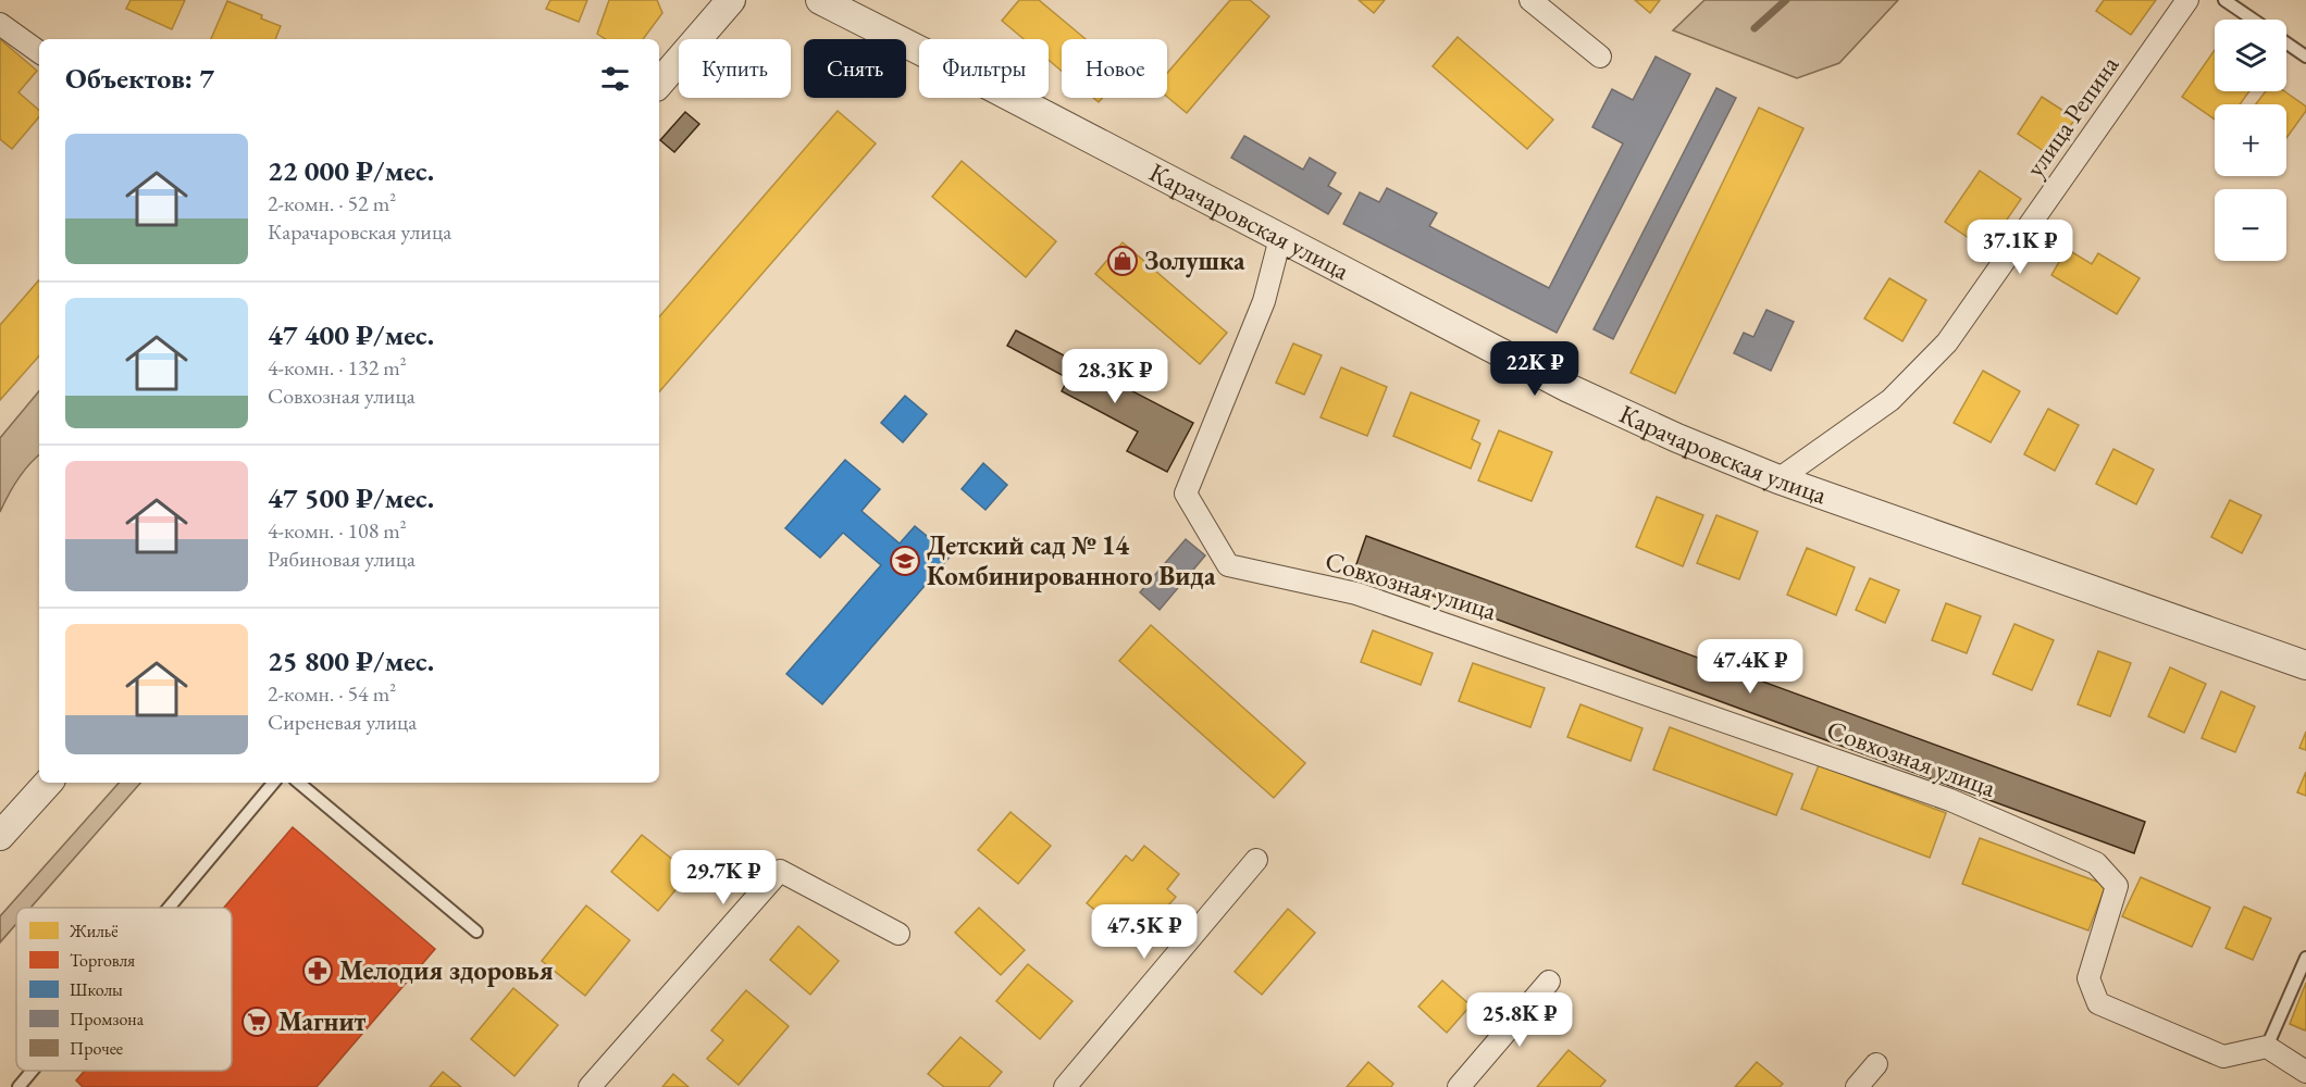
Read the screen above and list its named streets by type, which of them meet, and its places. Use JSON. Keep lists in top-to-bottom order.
{
  "streets": {
    "street": ["улица Репина", "Карачаровская улица", "Совхозная улица"]
  },
  "crossings": [
    ["улица Репина", "Карачаровская улица"],
    ["Карачаровская улица", "Совхозная улица"]
  ],
  "places": {
    "shop": ["Золушка"],
    "school or university": ["Детский сад № 14 Комбинированного Вида"],
    "pharmacy": ["Мелодия здоровья"],
    "supermarket": ["Магнит"]
  },
  "legend": [
    "Жильё",
    "Торговля",
    "Школы",
    "Промзона",
    "Прочее"
  ],
  "page": {
    "map_buttons": ["+", "−"],
    "chip": [
      "Купить",
      "Снять",
      "Фильтры",
      "Новое"
    ],
    "heading": "Объектов: 7",
    "list": [
      {
        "name": "22 000 ₽/мес.",
        "note": "2-комн. · 52 m² · Карачаровская улица"
      },
      {
        "name": "47 400 ₽/мес.",
        "note": "4-комн. · 132 m² · Совхозная улица"
      },
      {
        "name": "47 500 ₽/мес.",
        "note": "4-комн. · 108 m² · Рябиновая улица"
      },
      {
        "name": "25 800 ₽/мес.",
        "note": "2-комн. · 54 m² · Сиреневая улица"
      }
    ],
    "price": [
      "37.1K ₽",
      "22K ₽",
      "28.3K ₽",
      "47.4K ₽",
      "29.7K ₽",
      "47.5K ₽",
      "25.8K ₽"
    ]
  }
}
